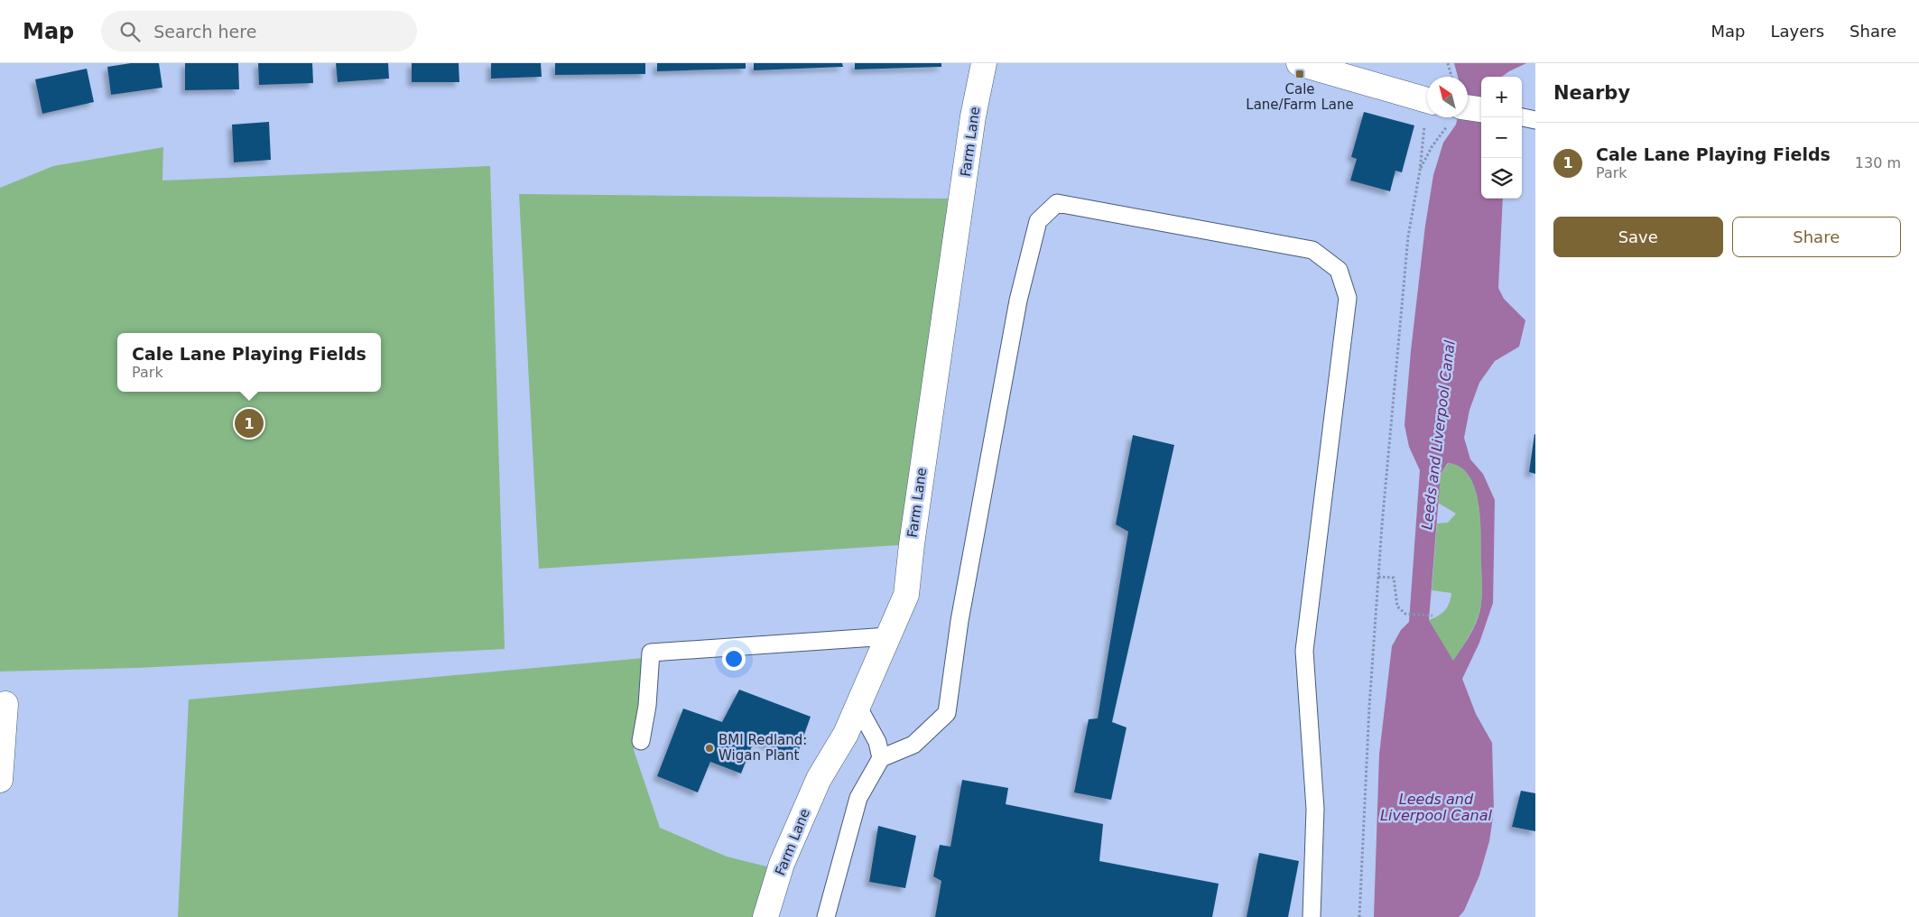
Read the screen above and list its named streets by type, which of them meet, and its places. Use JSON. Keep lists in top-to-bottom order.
{
  "streets": {
    "street": ["Farm Lane"]
  },
  "water": ["Leeds and Liverpool Canal"],
  "places": {
    "transit": ["Cale Lane/Farm Lane"],
    "other": ["BMI Redland: Wigan Plant"]
  },
  "north": "top left",
  "page": {
    "header": "Map",
    "search": "Search here",
    "nav": ["Map", "Layers", "Share"],
    "heading": "Nearby",
    "map_buttons": ["+", "−"],
    "list": [
      {
        "mark": "1",
        "name": "Cale Lane Playing Fields",
        "note": "Park",
        "value": "130 m"
      }
    ],
    "buttons": ["Save", "Share"],
    "popup": ["Cale Lane Playing Fields", "Park"],
    "pins": "1"
  }
}
